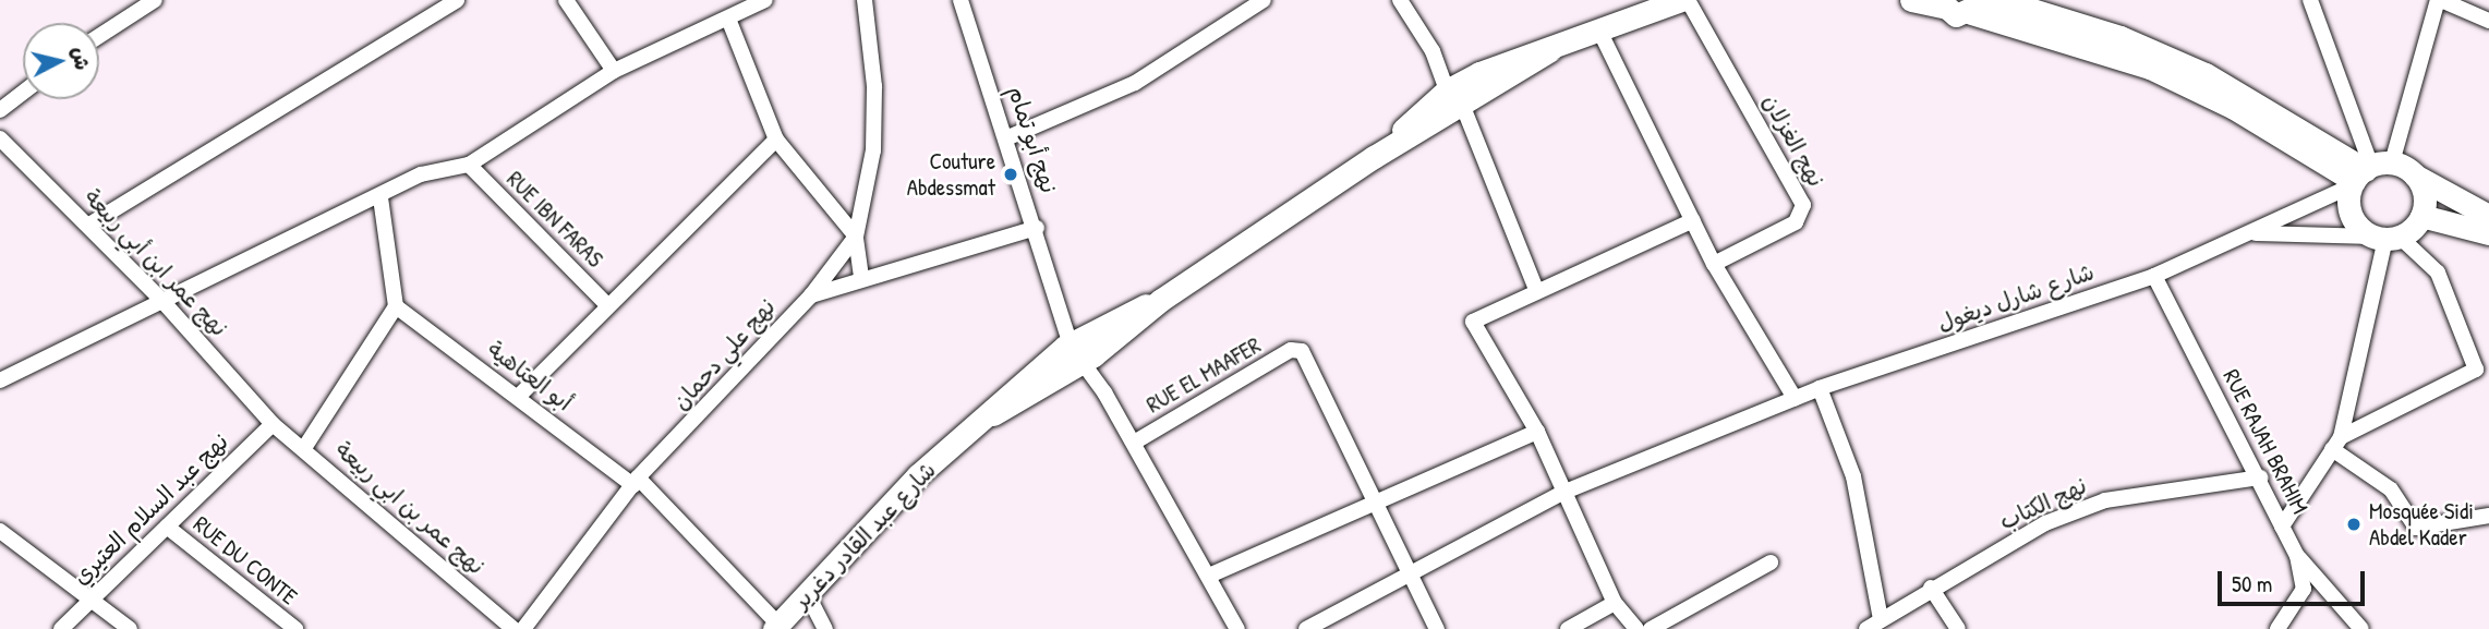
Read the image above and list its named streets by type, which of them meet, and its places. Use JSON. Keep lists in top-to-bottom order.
{
  "streets": {
    "main road": ["شارع عبد القادر دغرير"],
    "street": [
      "نهج أبو تمام",
      "نهج الغزلان",
      "RUE IBN FARAS",
      "نهج عمر ابن أبي ربيعة",
      "شارع شارل ديغول",
      "نهج علي دحمان",
      "RUE EL MAAFER",
      "أبو العتاهية",
      "RUE RAJAH BRAHIM",
      "نهج الكتاب",
      "نهج عمر بن ابي ربيعة",
      "نهج عبد السلام العتيري",
      "RUE DU CONTE"
    ]
  },
  "crossings": [
    ["نهج أبو تمام", "نهج علي دحمان"],
    ["نهج أبو تمام", "RUE EL MAAFER"],
    ["نهج أبو تمام", "شارع عبد القادر دغرير"],
    ["نهج عمر ابن أبي ربيعة", "نهج عمر بن ابي ربيعة"],
    ["نهج عمر ابن أبي ربيعة", "نهج عبد السلام العتيري"],
    ["شارع شارل ديغول", "RUE RAJAH BRAHIM"],
    ["نهج علي دحمان", "أبو العتاهية"],
    ["نهج علي دحمان", "نهج عمر بن ابي ربيعة"],
    ["أبو العتاهية", "شارع عبد القادر دغرير"],
    ["RUE RAJAH BRAHIM", "نهج الكتاب"],
    ["نهج عمر بن ابي ربيعة", "نهج عبد السلام العتيري"],
    ["نهج عبد السلام العتيري", "RUE DU CONTE"]
  ],
  "places": ["Couture Abdessmat", "Mosquée Sidi Abdel Kader"],
  "scale_bar": "50 m",
  "north": "right"
}
